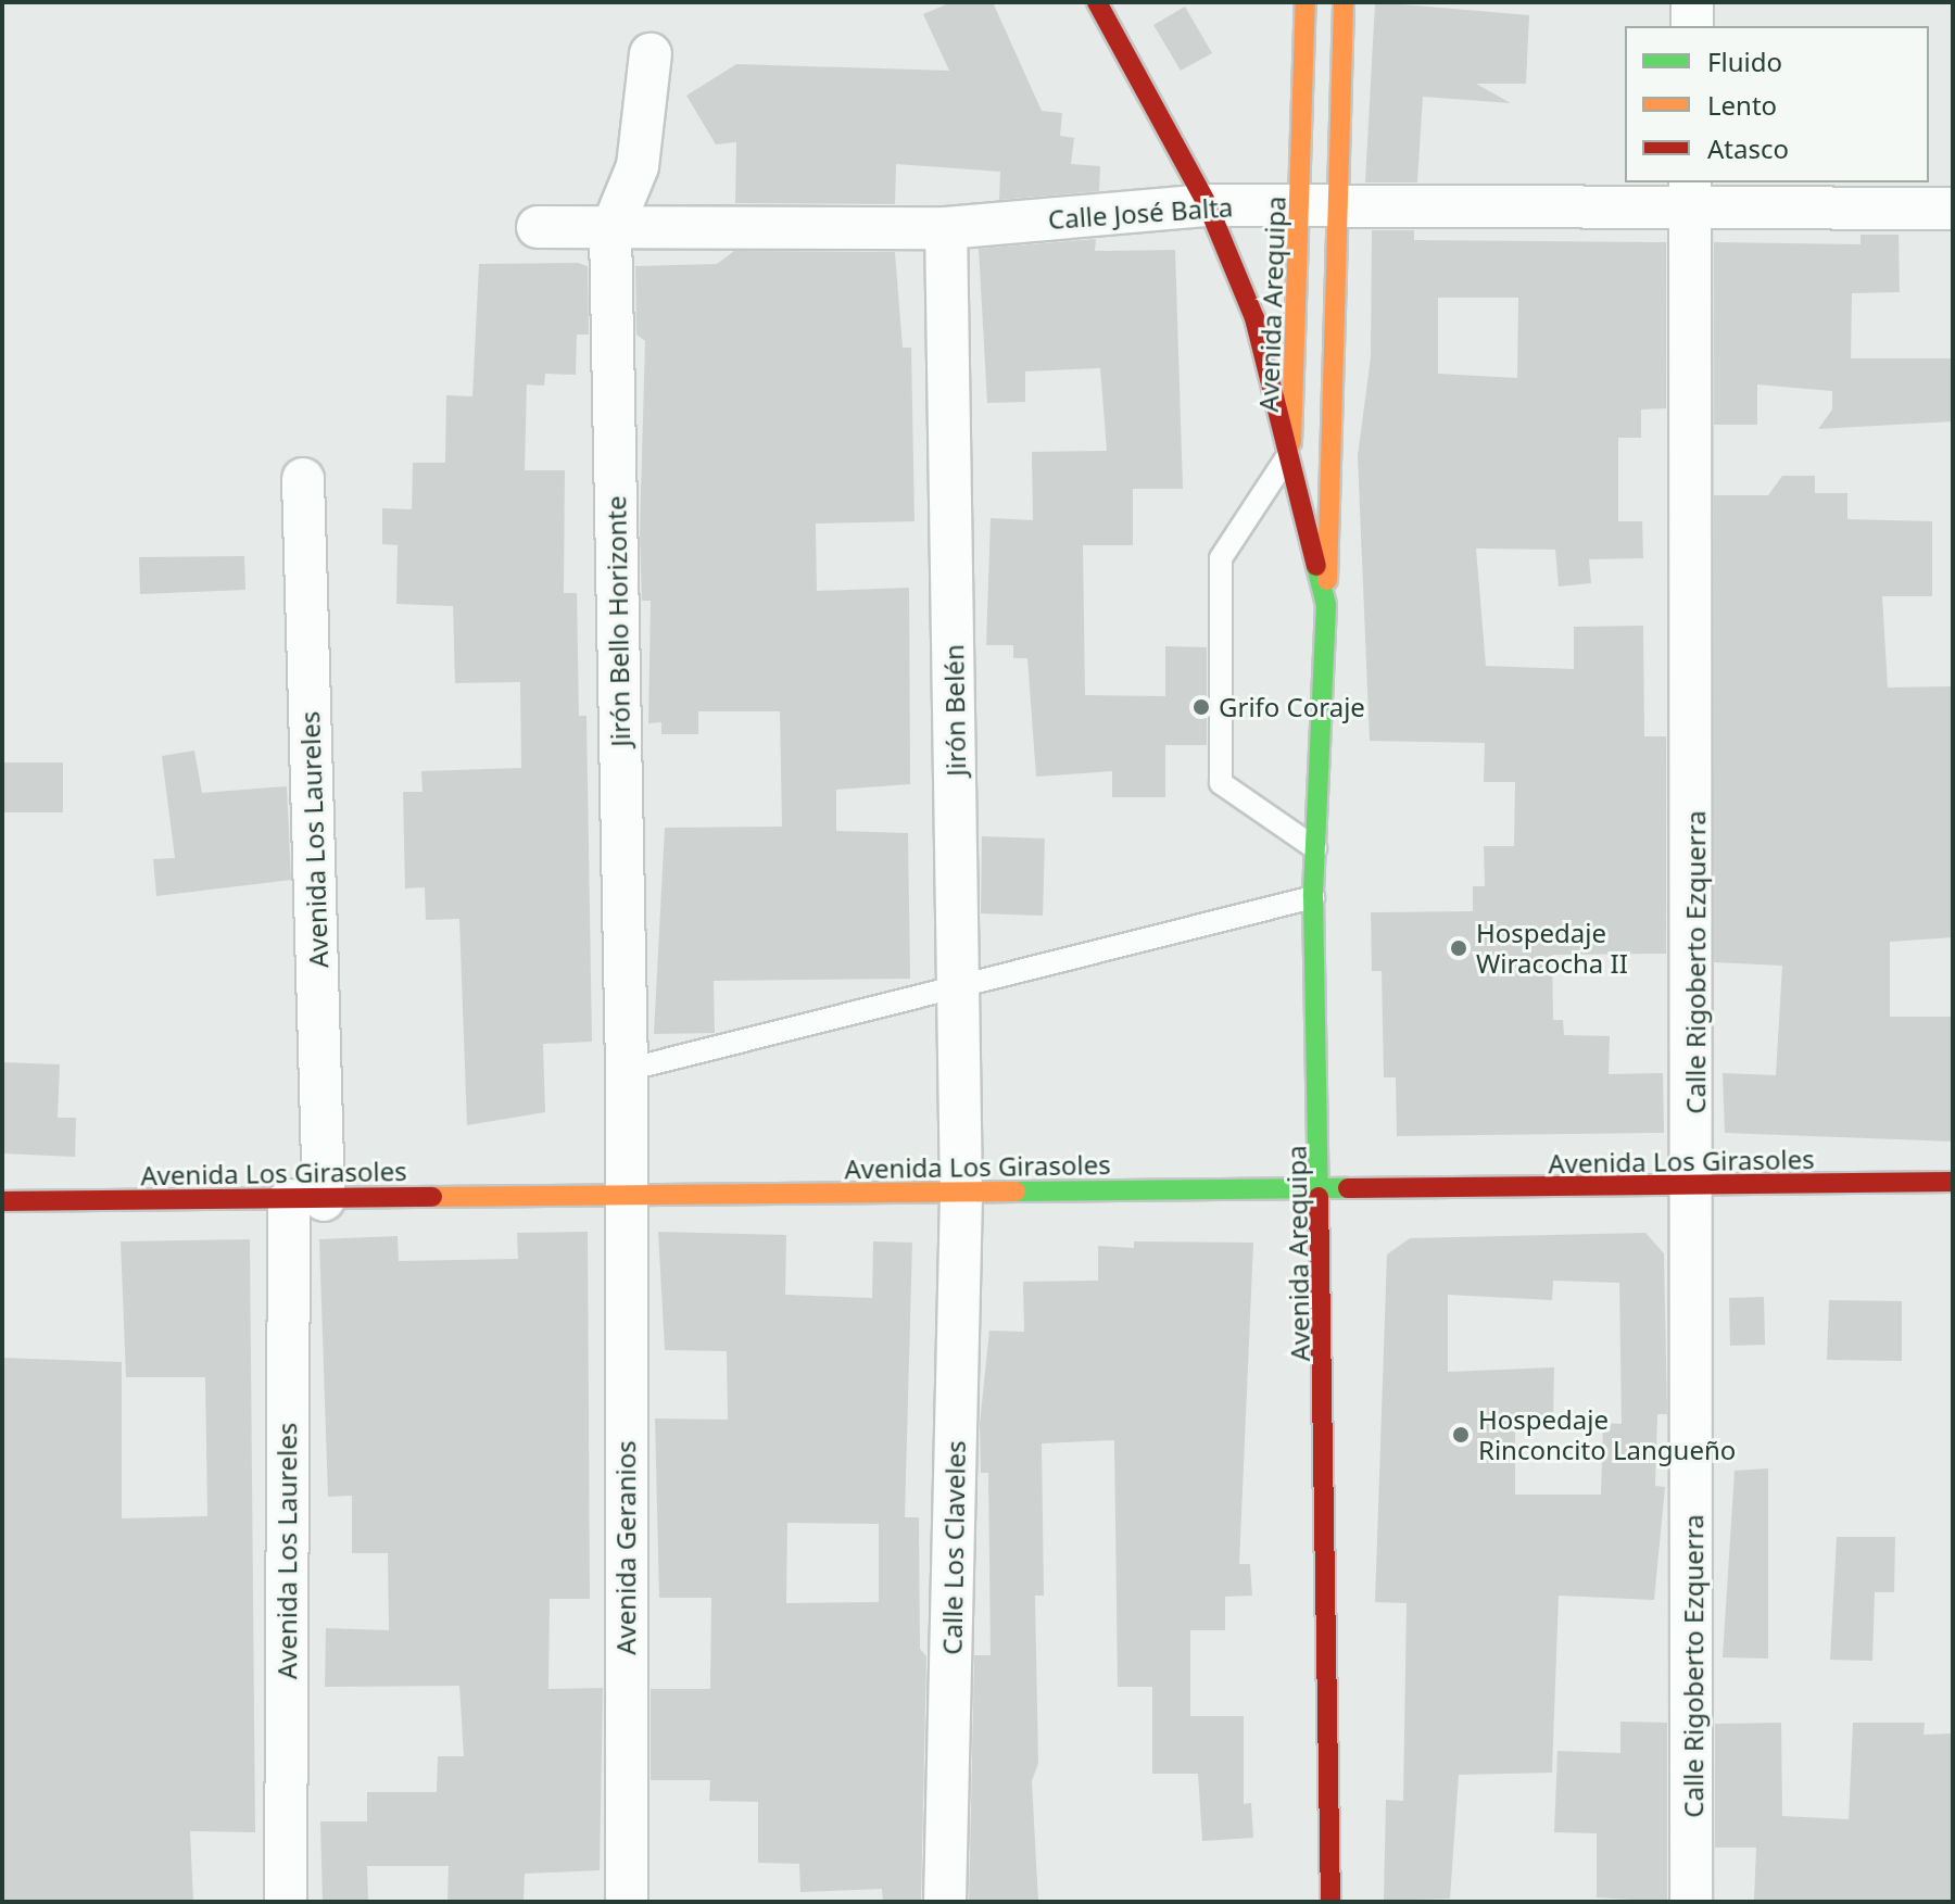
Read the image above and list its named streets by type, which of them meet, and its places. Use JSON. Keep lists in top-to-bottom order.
{
  "streets": {
    "main road": ["Avenida Arequipa", "Avenida Los Girasoles"],
    "street": [
      "Calle José Balta",
      "Jirón Bello Horizonte",
      "Jirón Belén",
      "Avenida Los Laureles",
      "Calle Rigoberto Ezquerra",
      "Avenida Geranios",
      "Calle Los Claveles"
    ]
  },
  "crossings": [
    ["Calle José Balta", "Avenida Arequipa"],
    ["Calle José Balta", "Jirón Bello Horizonte"],
    ["Calle José Balta", "Jirón Belén"],
    ["Calle José Balta", "Calle Rigoberto Ezquerra"],
    ["Avenida Arequipa", "Avenida Los Girasoles"],
    ["Jirón Bello Horizonte", "Avenida Los Girasoles"],
    ["Jirón Bello Horizonte", "Avenida Geranios"],
    ["Jirón Belén", "Avenida Los Girasoles"],
    ["Jirón Belén", "Calle Los Claveles"],
    ["Avenida Los Laureles", "Avenida Los Girasoles"],
    ["Calle Rigoberto Ezquerra", "Avenida Los Girasoles"],
    ["Avenida Los Girasoles", "Avenida Geranios"],
    ["Avenida Los Girasoles", "Calle Los Claveles"]
  ],
  "places": ["Grifo Coraje", "Hospedaje Wiracocha II", "Hospedaje Rinconcito Langueño"],
  "legend": ["Fluido", "Lento", "Atasco"]
}
